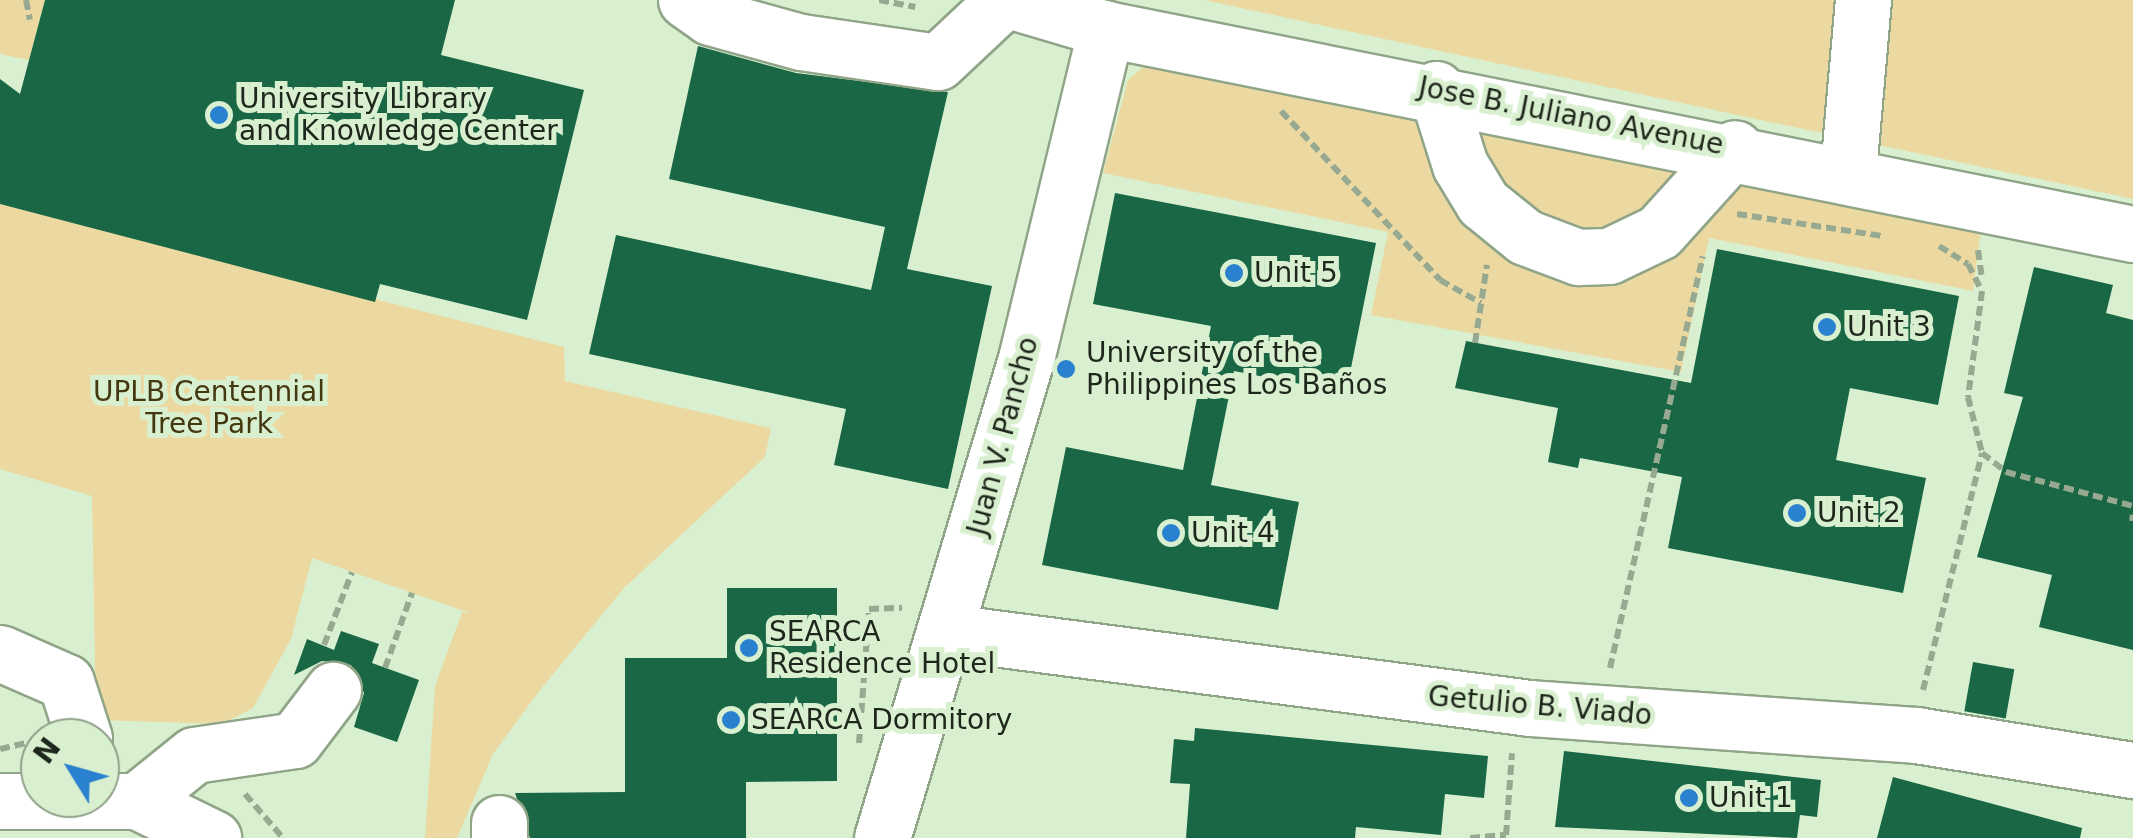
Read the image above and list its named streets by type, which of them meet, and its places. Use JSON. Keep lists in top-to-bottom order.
{
  "streets": {
    "street": ["Jose B. Juliano Avenue", "Juan V. Pancho", "Getulio B. Viado"]
  },
  "crossings": [
    ["Jose B. Juliano Avenue", "Juan V. Pancho"],
    ["Juan V. Pancho", "Getulio B. Viado"]
  ],
  "parks": ["UPLB Centennial Tree Park"],
  "places": [
    "University Library and Knowledge Center",
    "Unit 5",
    "Unit 3",
    "University of the Philippines Los Baños",
    "Unit 2",
    "Unit 4",
    "SEARCA Residence Hotel",
    "SEARCA Dormitory",
    "Unit 1"
  ],
  "north": "top left"
}
